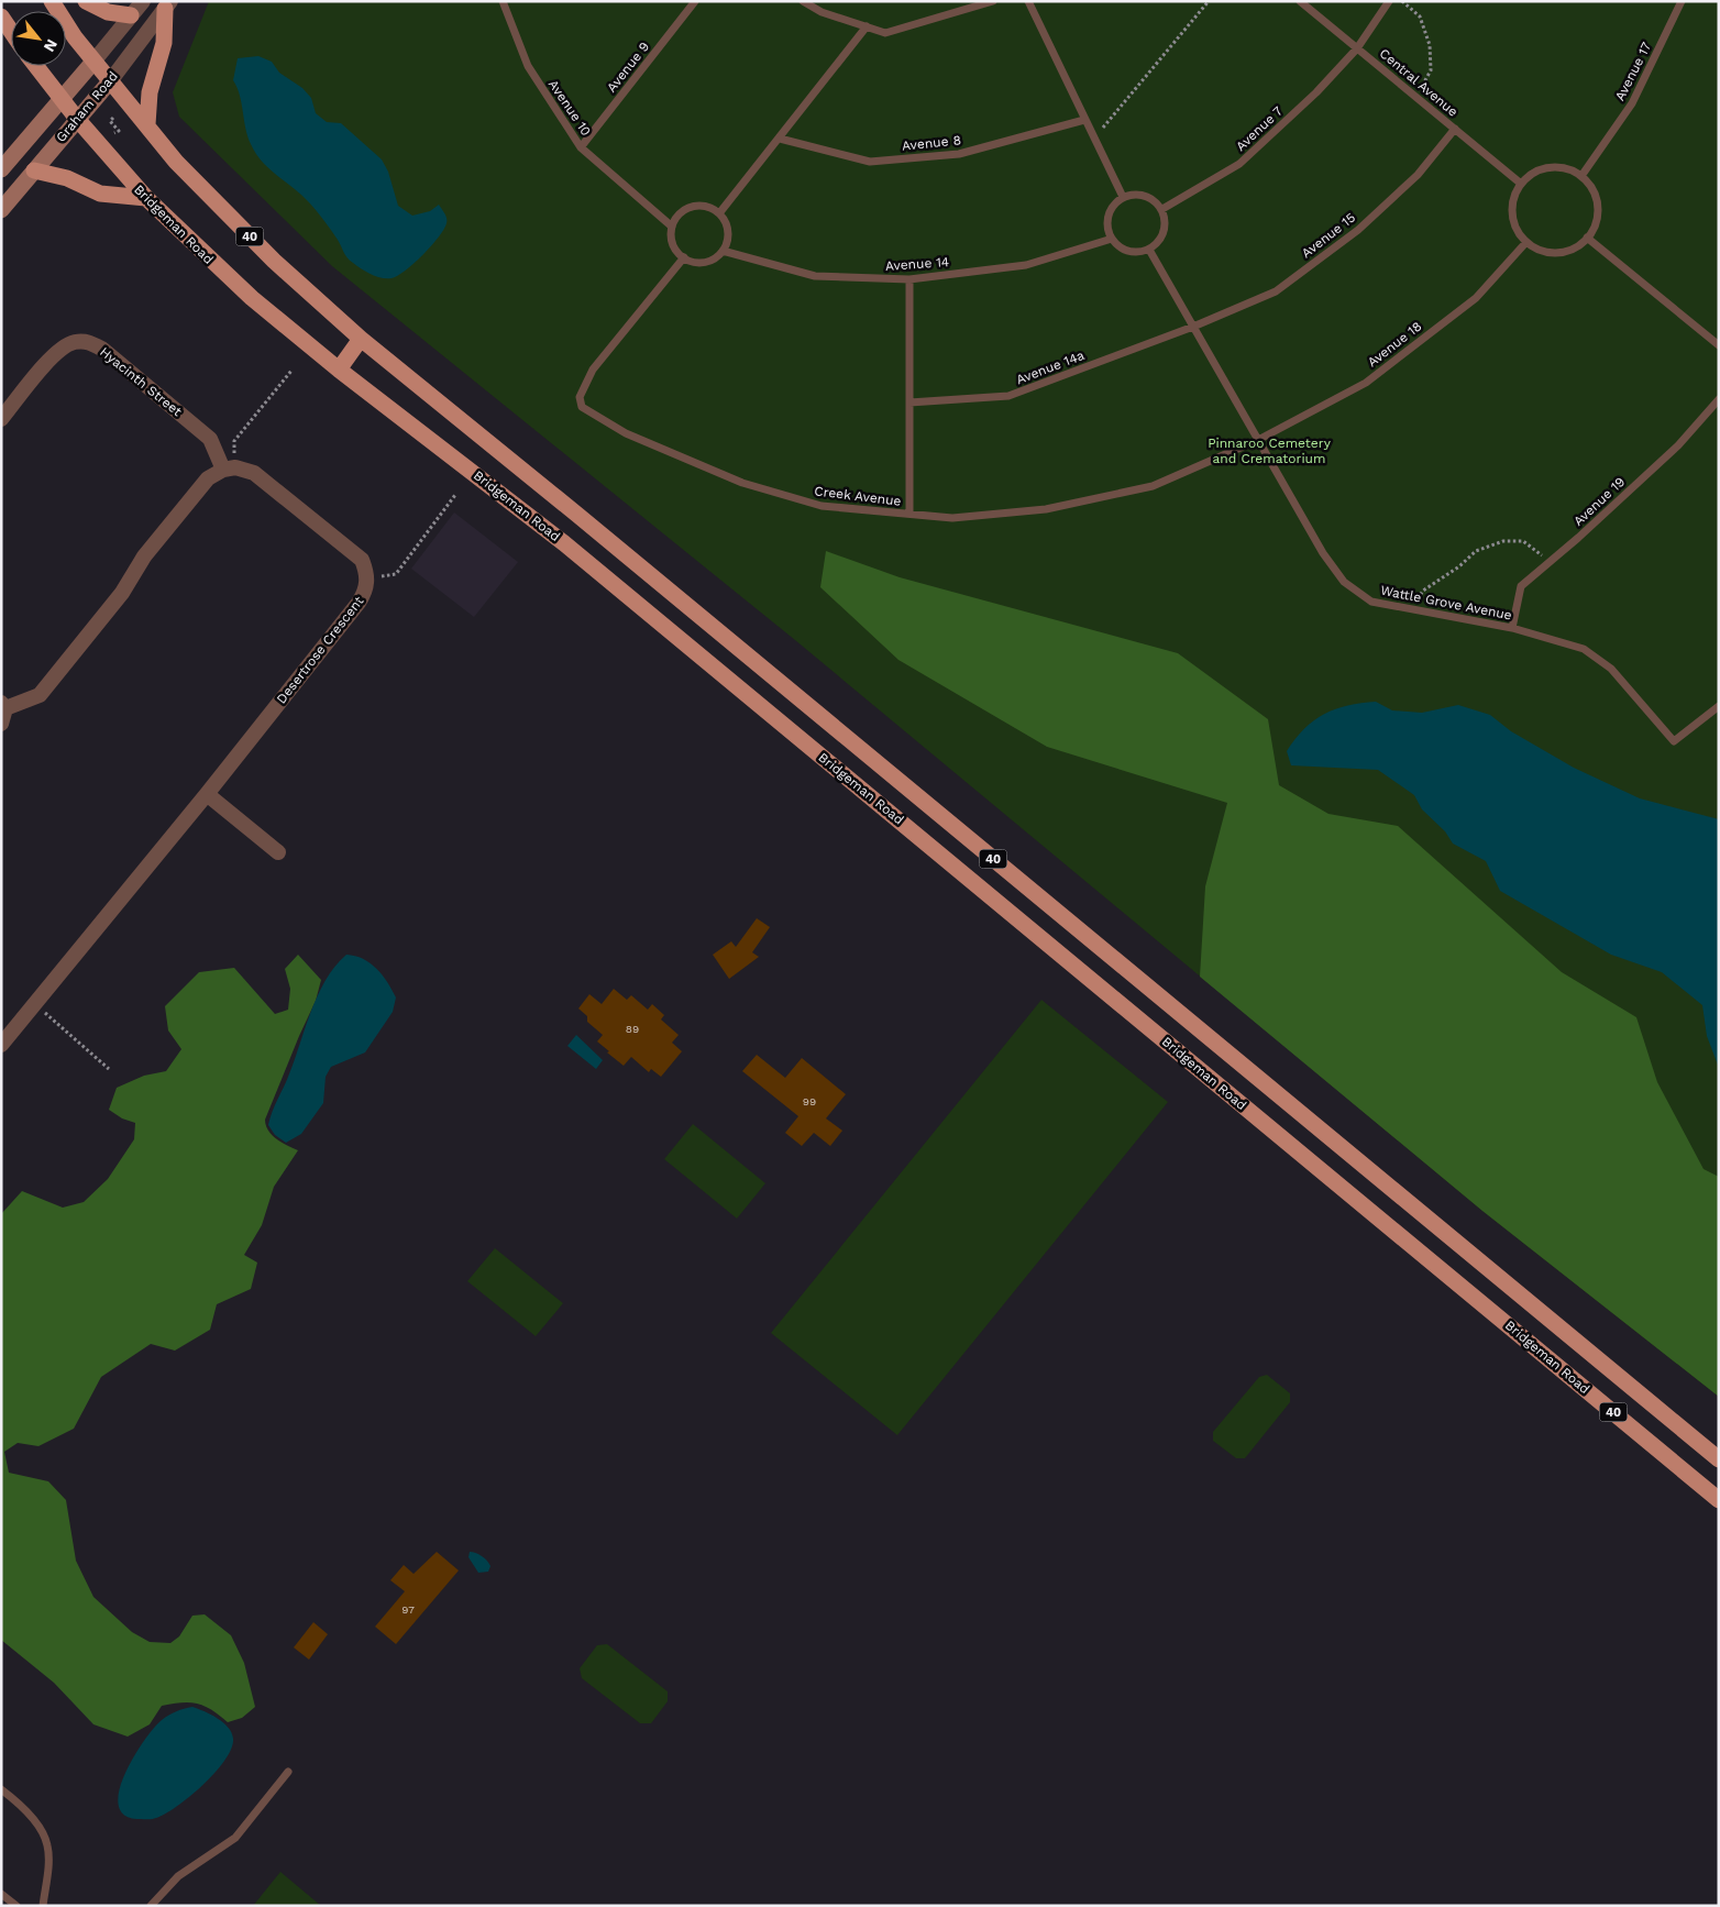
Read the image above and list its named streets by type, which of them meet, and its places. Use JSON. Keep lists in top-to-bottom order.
{
  "streets": {
    "main road": ["Bridgeman Road", "40"],
    "street": ["Graham Road", "Hyacinth Street", "Desertrose Crescent"],
    "lane": [
      "Avenue 9",
      "Avenue 17",
      "Central Avenue",
      "Avenue 10",
      "Avenue 7",
      "Avenue 8",
      "Avenue 15",
      "Avenue 14",
      "Avenue 18",
      "Avenue 14a",
      "Creek Avenue",
      "Avenue 19",
      "Wattle Grove Avenue"
    ]
  },
  "crossings": [
    ["Avenue 9", "Avenue 10"],
    ["Avenue 17", "Central Avenue"],
    ["Avenue 17", "Avenue 18"],
    ["Central Avenue", "Avenue 7"],
    ["Central Avenue", "Avenue 15"],
    ["Central Avenue", "Avenue 18"],
    ["Graham Road", "Bridgeman Road"],
    ["Graham Road", "40"],
    ["Avenue 10", "Avenue 14"],
    ["Avenue 10", "Creek Avenue"],
    ["Avenue 7", "Avenue 14"],
    ["Avenue 7", "Wattle Grove Avenue"],
    ["Avenue 15", "Avenue 14a"],
    ["Avenue 15", "Wattle Grove Avenue"],
    ["Avenue 14", "Creek Avenue"],
    ["Avenue 14", "Wattle Grove Avenue"],
    ["Avenue 18", "Creek Avenue"],
    ["Avenue 18", "Wattle Grove Avenue"],
    ["Avenue 14a", "Wattle Grove Avenue"],
    ["Hyacinth Street", "Desertrose Crescent"],
    ["Creek Avenue", "Wattle Grove Avenue"],
    ["Avenue 19", "Wattle Grove Avenue"]
  ],
  "parks": ["Pinnaroo Cemetery and Crematorium"],
  "house_numbers": ["89", "99", "97"],
  "north": "bottom right"
}
